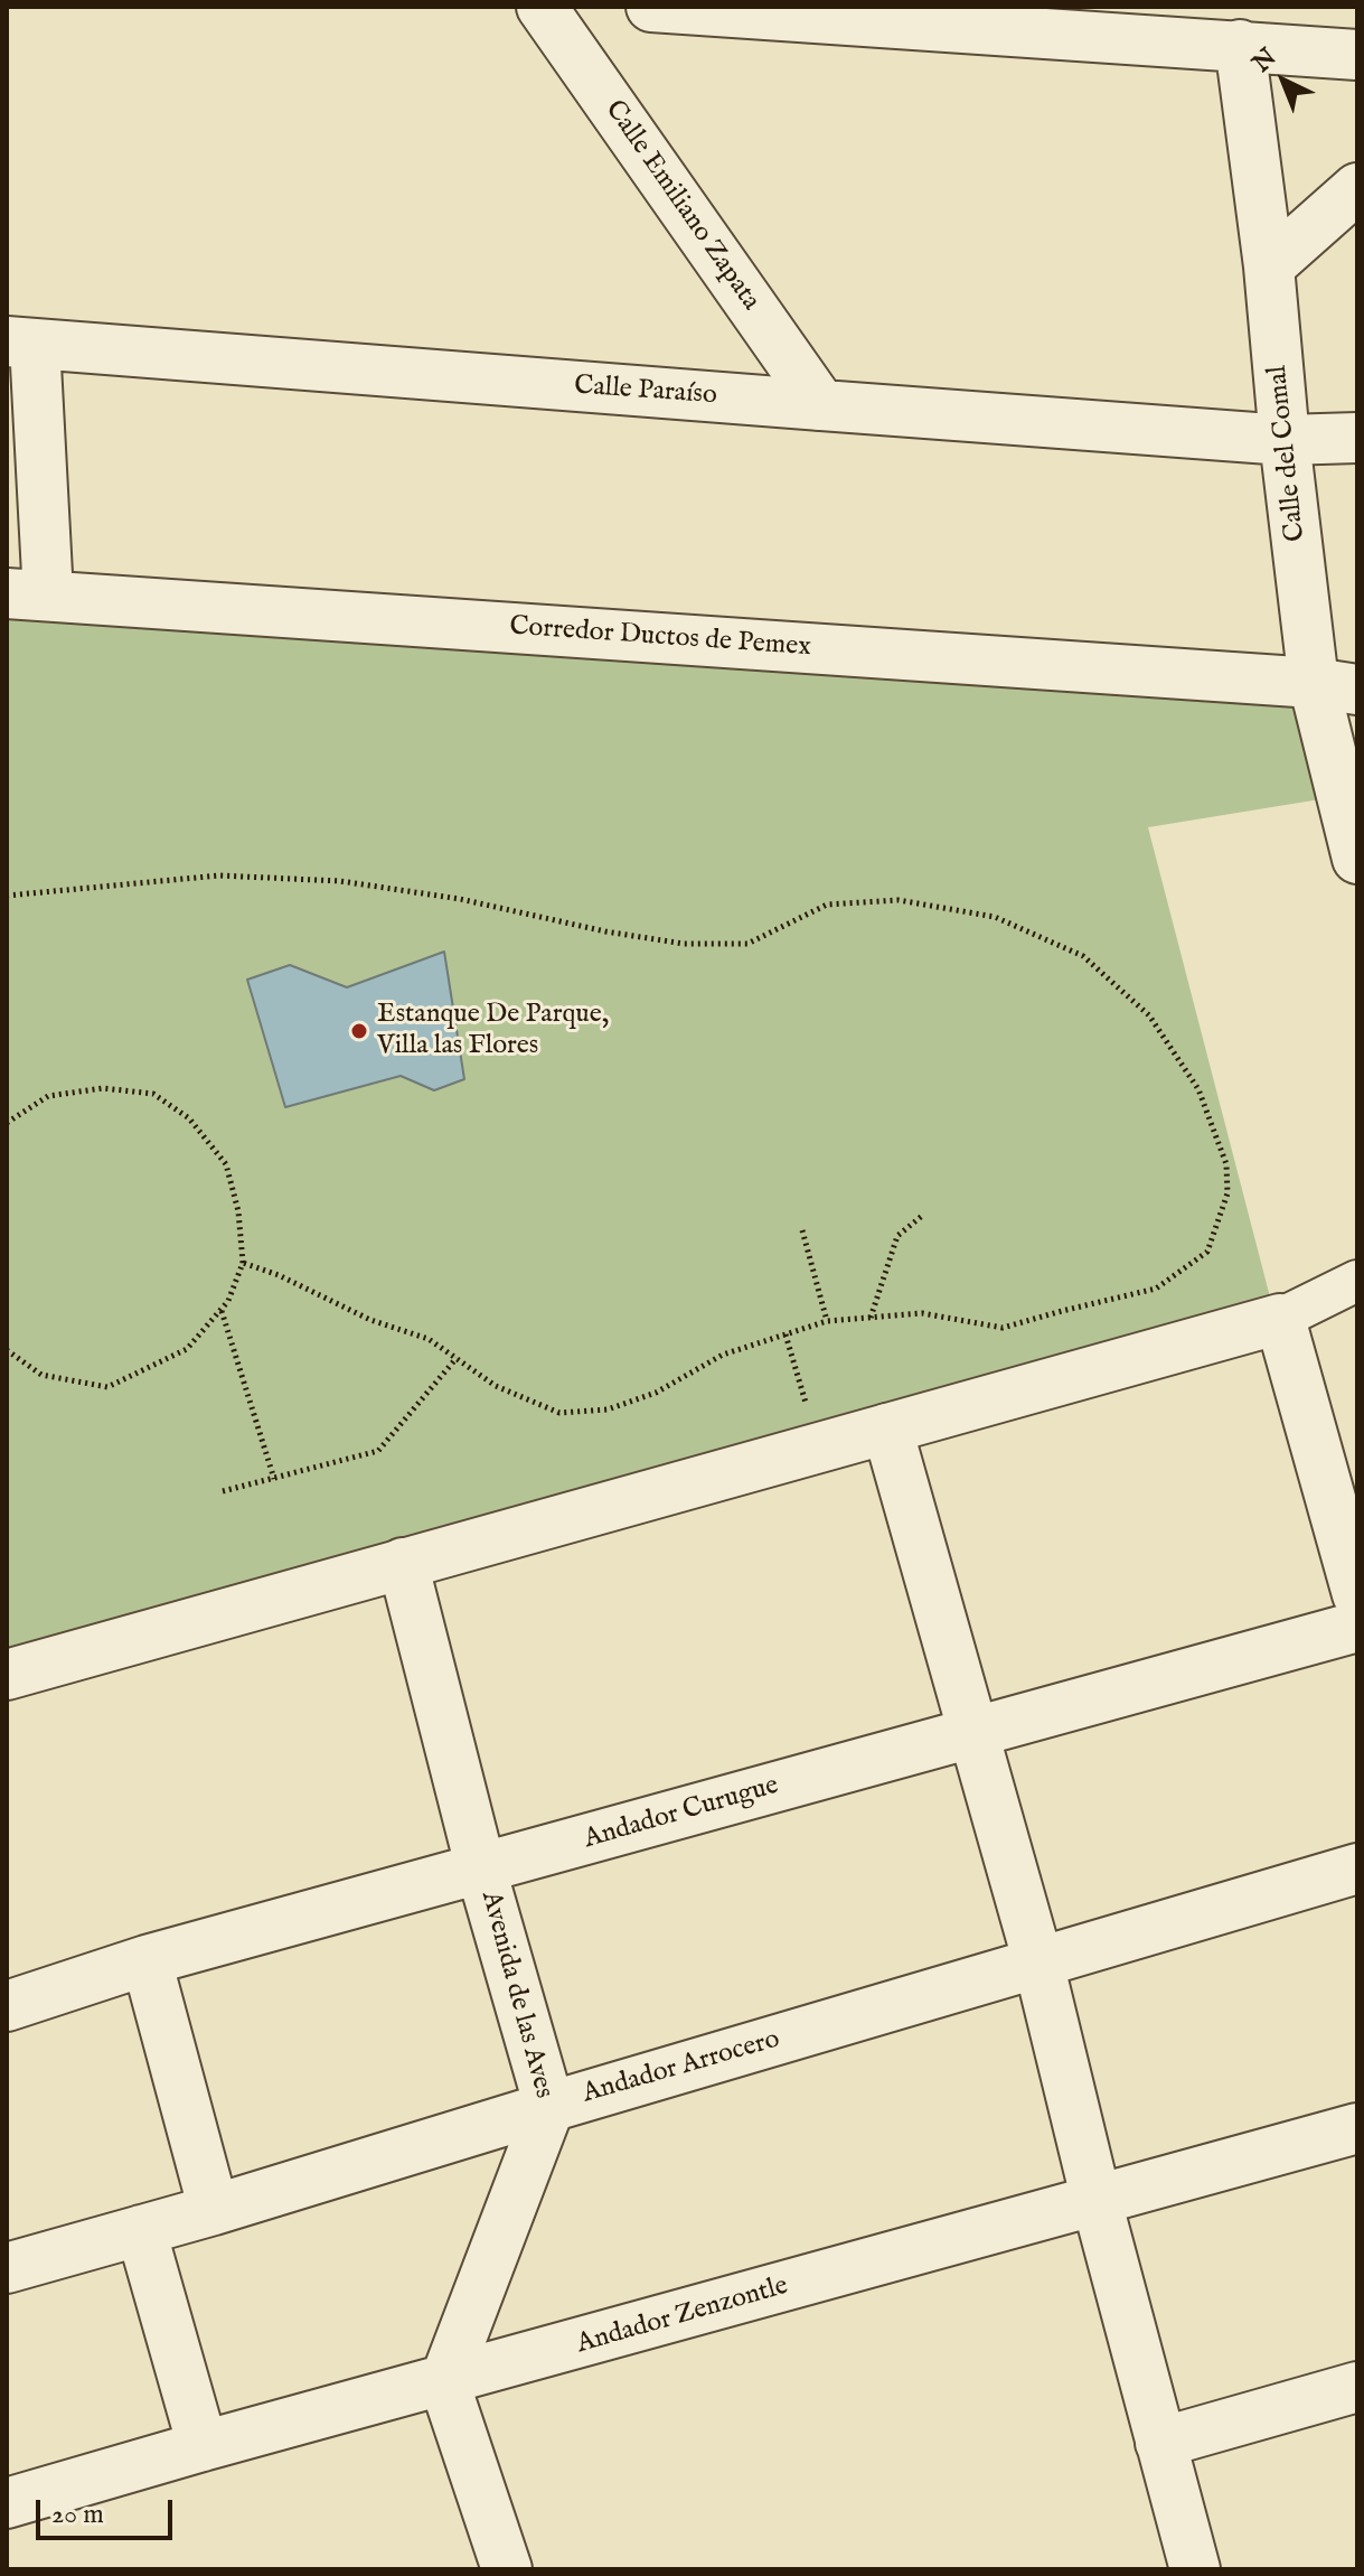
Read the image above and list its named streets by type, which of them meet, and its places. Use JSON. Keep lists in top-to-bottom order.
{
  "streets": {
    "street": [
      "Calle Emiliano Zapata",
      "Calle Paraíso",
      "Calle del Comal",
      "Corredor Ductos de Pemex",
      "Andador Curugue",
      "Avenida de las Aves",
      "Andador Arrocero",
      "Andador Zenzontle"
    ]
  },
  "crossings": [
    ["Calle Emiliano Zapata", "Calle Paraíso"],
    ["Calle Paraíso", "Calle del Comal"],
    ["Calle del Comal", "Corredor Ductos de Pemex"],
    ["Andador Curugue", "Avenida de las Aves"],
    ["Avenida de las Aves", "Andador Arrocero"],
    ["Avenida de las Aves", "Andador Zenzontle"]
  ],
  "places": ["Estanque De Parque, Villa las Flores"],
  "scale_bar": "20 m",
  "north": "top left"
}
